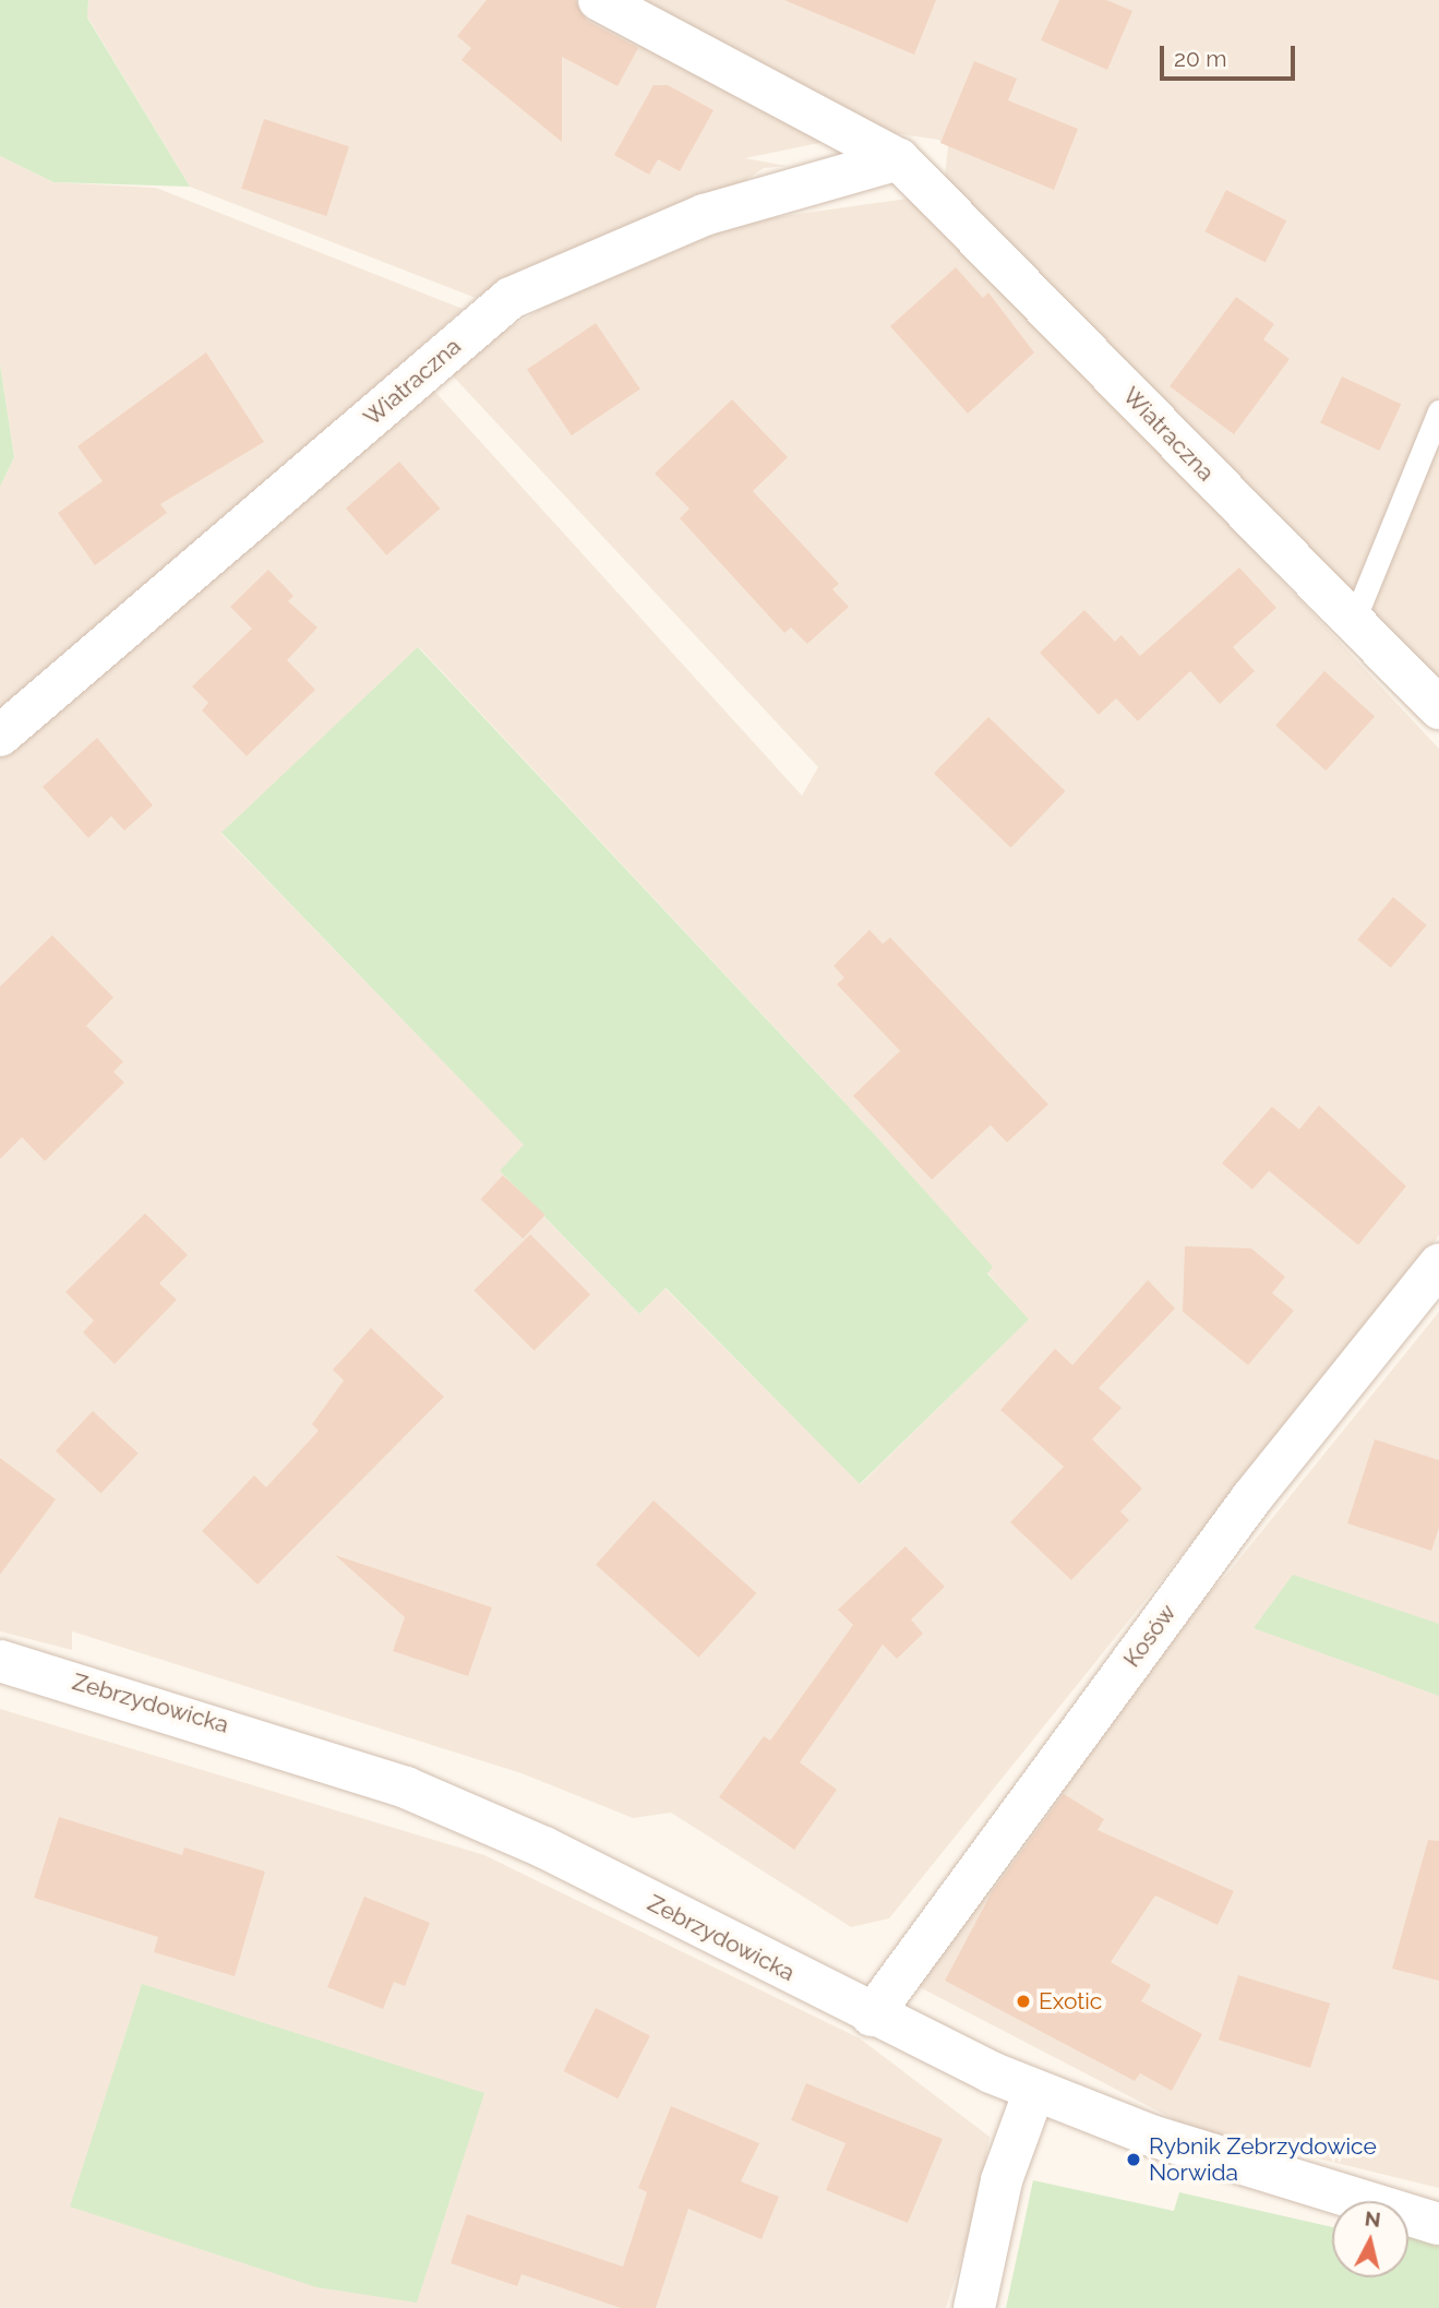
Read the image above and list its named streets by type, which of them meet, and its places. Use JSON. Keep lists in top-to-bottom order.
{
  "streets": {
    "street": ["Wiatraczna", "Kosów", "Zebrzydowicka"]
  },
  "crossings": [
    ["Kosów", "Zebrzydowicka"]
  ],
  "places": ["Exotic", "Rybnik Zebrzydowice Norwida"],
  "scale_bar": "20 m",
  "north": "top"
}
